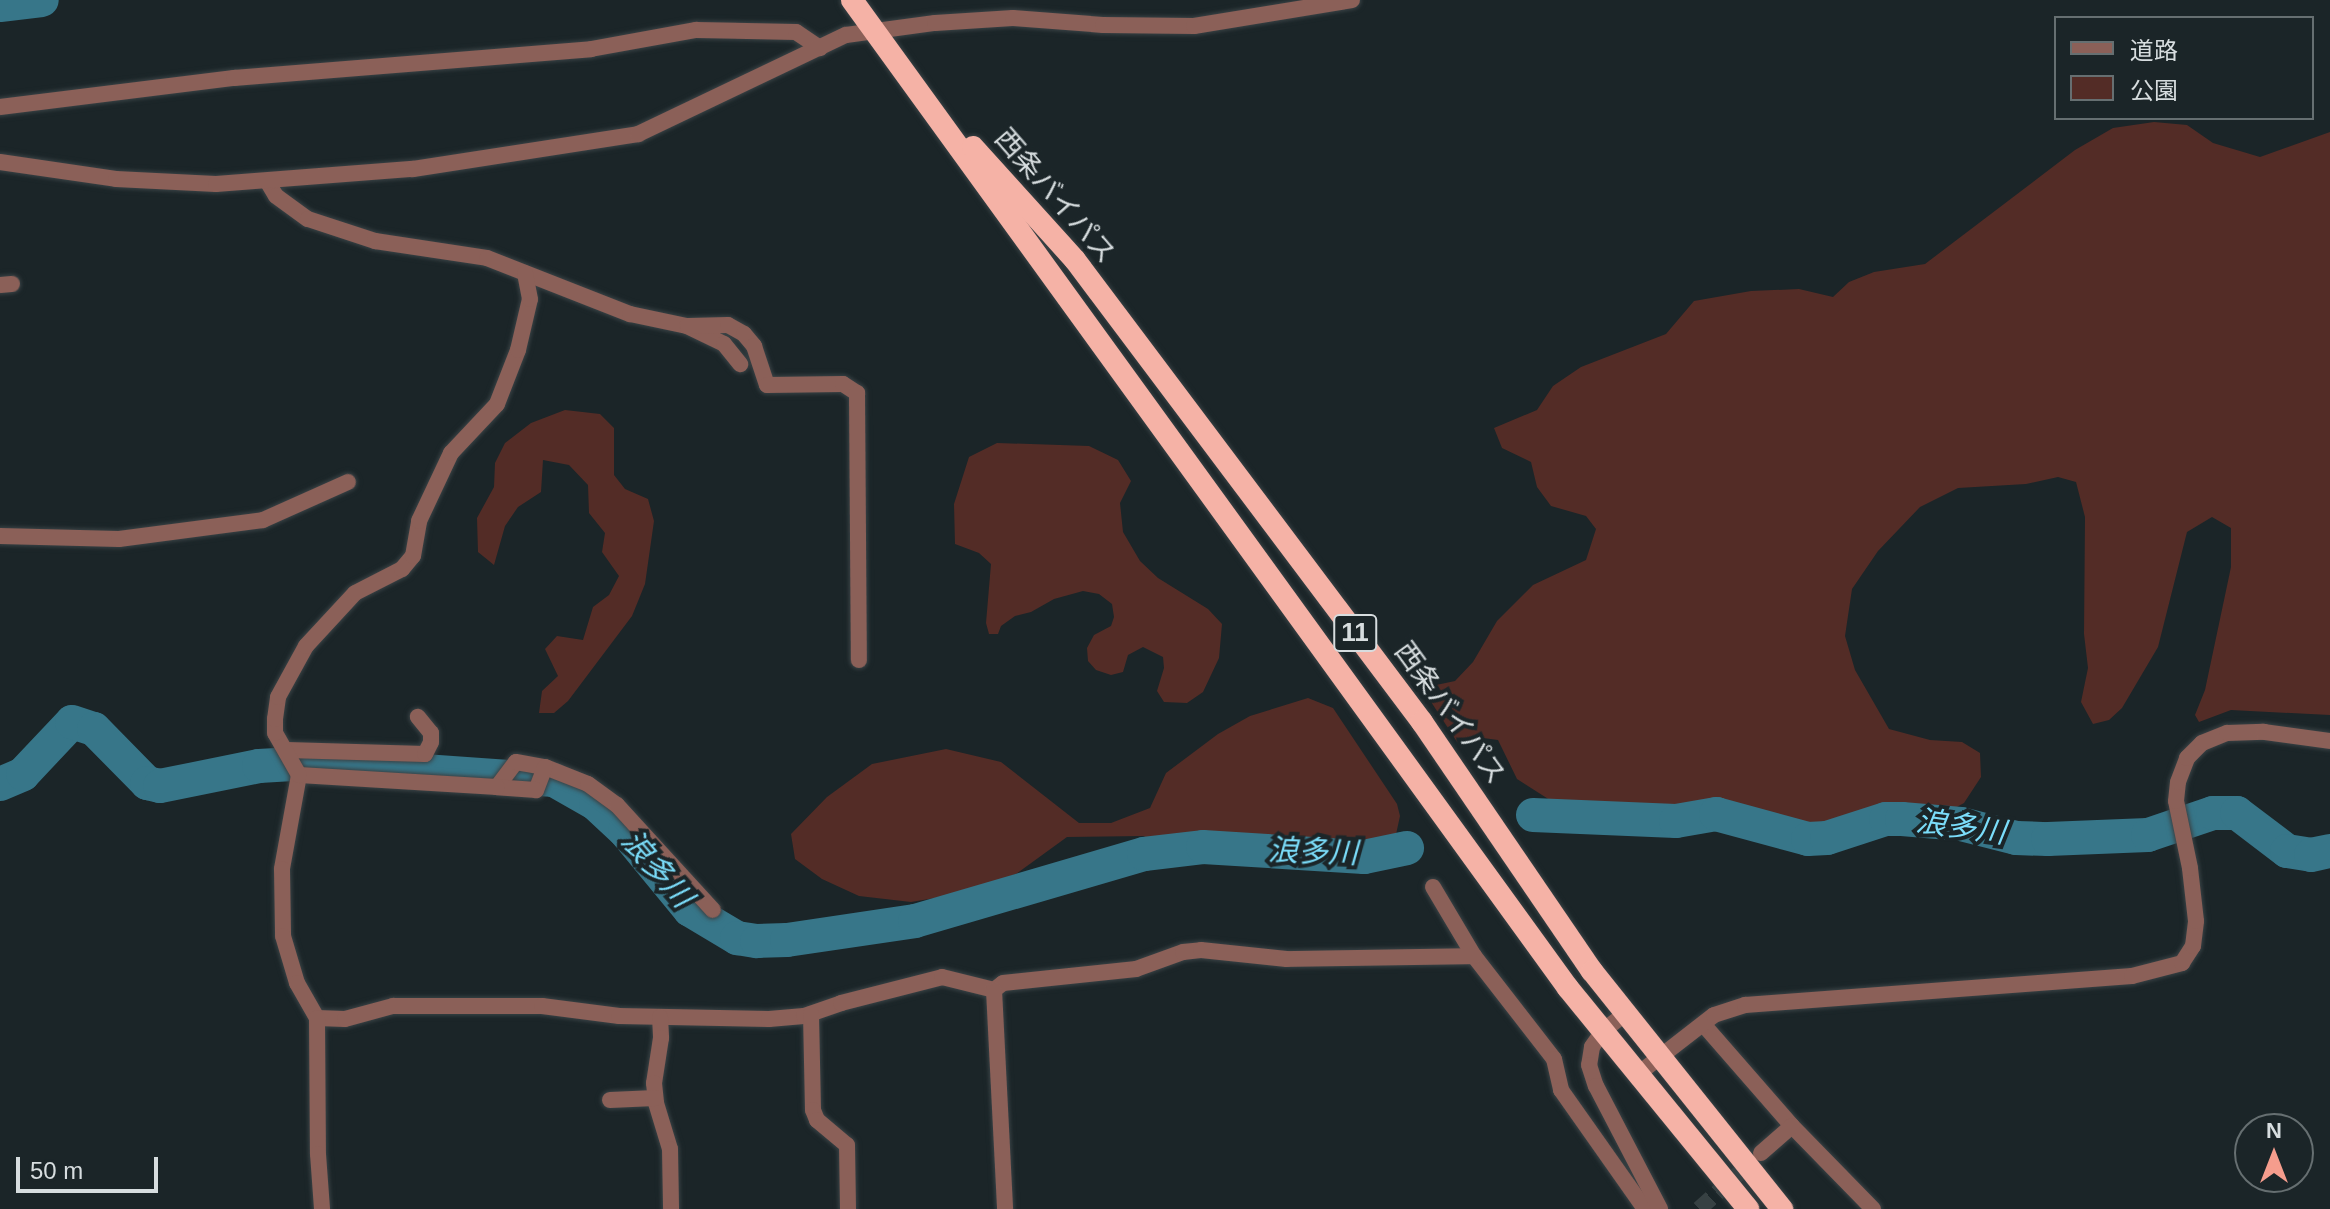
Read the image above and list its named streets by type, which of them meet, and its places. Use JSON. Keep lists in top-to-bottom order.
{
  "streets": {
    "highway": ["西条バイパス", "11"]
  },
  "water": ["浪多川"],
  "legend": ["道路", "公園"],
  "scale_bar": "50 m",
  "north": "top"
}
